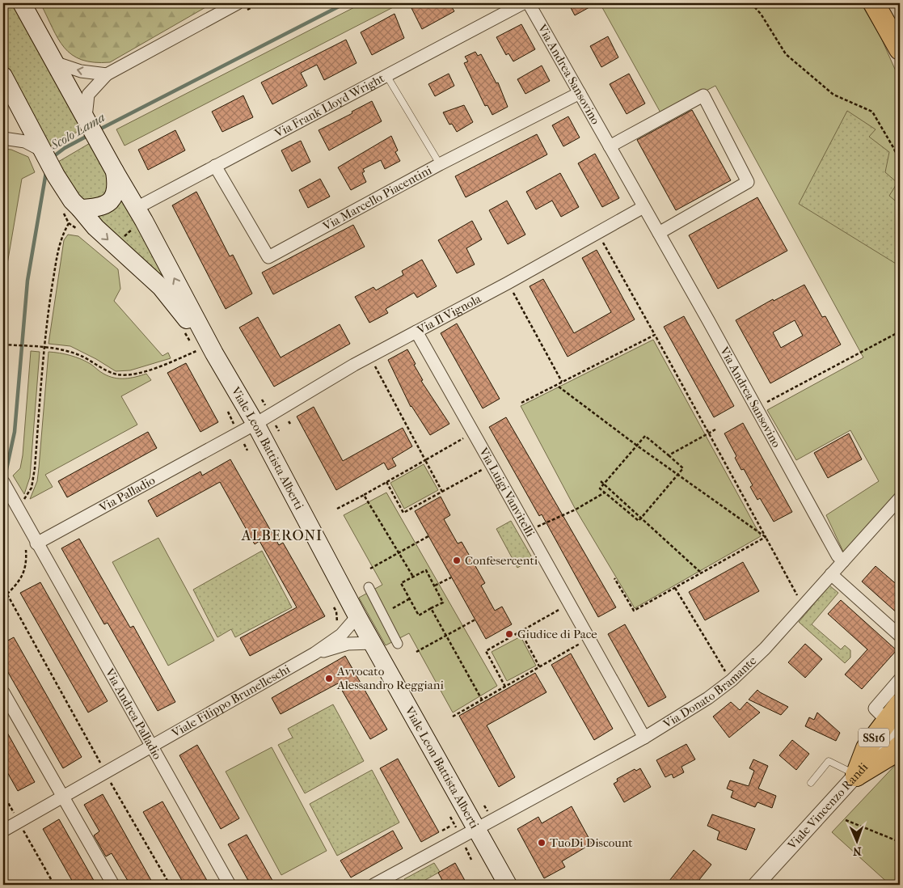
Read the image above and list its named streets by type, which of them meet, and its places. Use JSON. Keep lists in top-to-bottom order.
{
  "streets": {
    "highway": ["SS16"],
    "main road": ["Viale Leon Battista Alberti"],
    "street": [
      "Via Andrea Sansovino",
      "Via Frank Lloyd Wright",
      "Via Marcello Piacentini",
      "Via Il Vignola",
      "Via Luigi Vanvitelli",
      "Via Palladio",
      "Via Donato Bramante",
      "Viale Filippo Brunelleschi",
      "Via Andrea Palladio",
      "Viale Vincenzo Randi"
    ]
  },
  "crossings": [
    ["Via Andrea Sansovino", "Via Marcello Piacentini"],
    ["Via Andrea Sansovino", "Via Il Vignola"],
    ["Via Andrea Sansovino", "Via Donato Bramante"],
    ["Via Frank Lloyd Wright", "Via Marcello Piacentini"],
    ["Via Frank Lloyd Wright", "Viale Leon Battista Alberti"],
    ["Via Il Vignola", "Viale Leon Battista Alberti"],
    ["Via Il Vignola", "Via Luigi Vanvitelli"],
    ["Via Il Vignola", "Via Palladio"],
    ["Viale Leon Battista Alberti", "Via Palladio"],
    ["Viale Leon Battista Alberti", "Via Donato Bramante"],
    ["Viale Leon Battista Alberti", "Viale Filippo Brunelleschi"],
    ["Via Luigi Vanvitelli", "Via Donato Bramante"],
    ["Via Palladio", "Via Andrea Palladio"],
    ["Viale Filippo Brunelleschi", "Via Andrea Palladio"],
    ["SS16", "Viale Vincenzo Randi"]
  ],
  "districts": ["ALBERONI"],
  "water": ["Scolo Lama"],
  "places": [
    "Confesercenti",
    "Giudice di Pace",
    "Avvocato Alessandro Reggiani",
    "TuoDi Discount"
  ],
  "north": "bottom"
}
